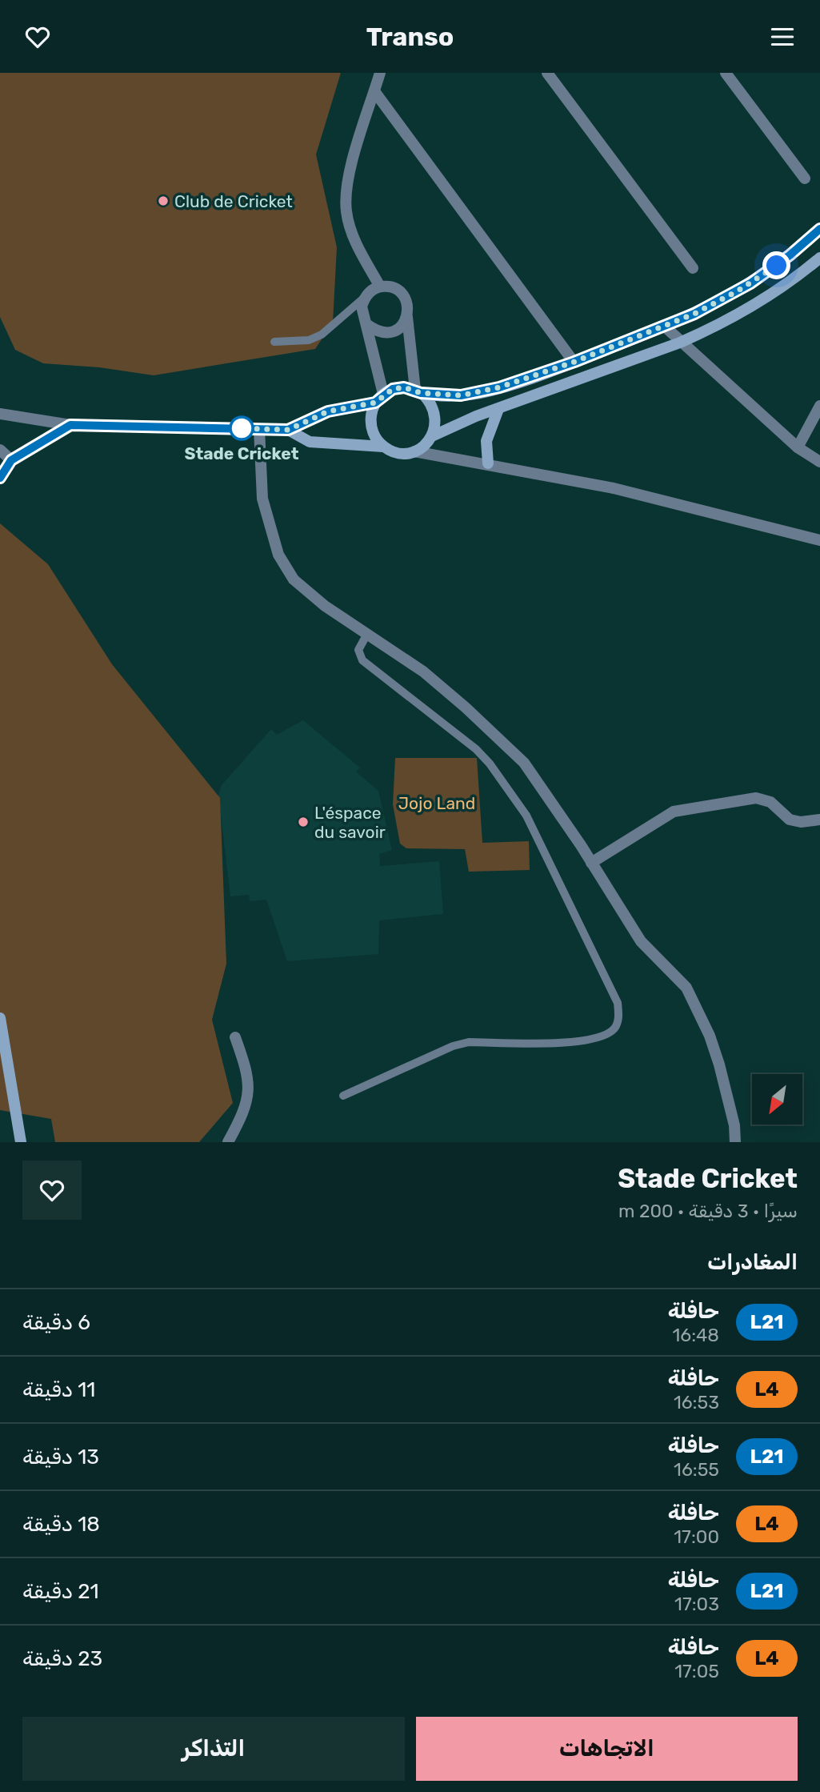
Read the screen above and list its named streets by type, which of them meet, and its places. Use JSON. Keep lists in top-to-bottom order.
{
  "parks": ["Jojo Land"],
  "places": ["Club de Cricket", "Stade Cricket", "L'éspace du savoir"],
  "lines": ["bus line L21"],
  "north": "bottom left",
  "page": {
    "header": "Transo",
    "heading": [
      ["Stade Cricket", "سيرًا · 3 دقيقة · 200 m"],
      "المغادرات"
    ],
    "list": [
      {
        "mark": "L21",
        "name": "حافلة",
        "note": "16:48",
        "value": "6 دقيقة"
      },
      {
        "mark": "L4",
        "name": "حافلة",
        "note": "16:53",
        "value": "11 دقيقة"
      },
      {
        "mark": "L21",
        "name": "حافلة",
        "note": "16:55",
        "value": "13 دقيقة"
      },
      {
        "mark": "L4",
        "name": "حافلة",
        "note": "17:00",
        "value": "18 دقيقة"
      },
      {
        "mark": "L21",
        "name": "حافلة",
        "note": "17:03",
        "value": "21 دقيقة"
      },
      {
        "mark": "L4",
        "name": "حافلة",
        "note": "17:05",
        "value": "23 دقيقة"
      }
    ],
    "buttons": ["الاتجاهات", "التذاكر"]
  }
}
